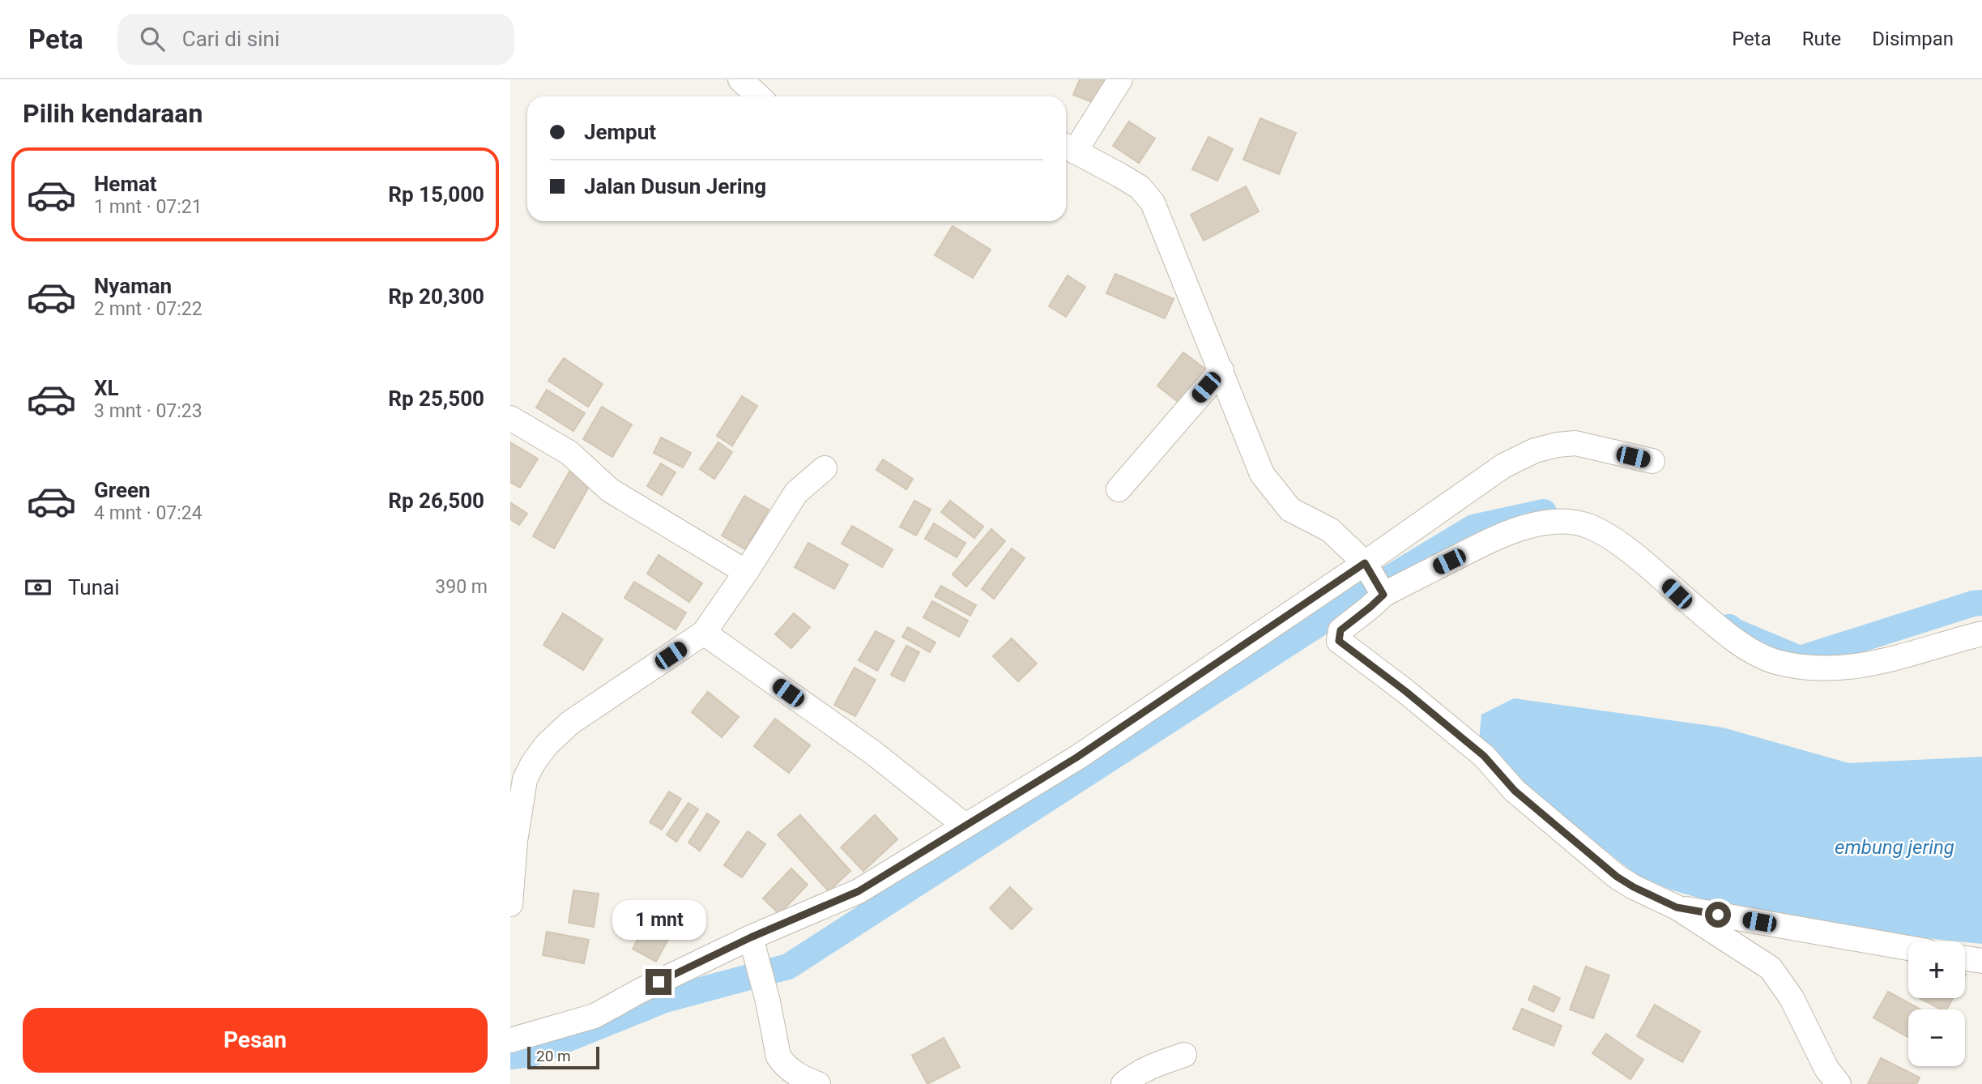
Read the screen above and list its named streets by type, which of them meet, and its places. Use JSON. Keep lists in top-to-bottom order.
{
  "water": ["embung jering"],
  "scale_bar": "20 m",
  "page": {
    "header": "Peta",
    "search": "Cari di sini",
    "nav": ["Peta", "Rute", "Disimpan"],
    "heading": "Pilih kendaraan",
    "banner": ["Jemput", "Jalan Dusun Jering"],
    "list": [
      {
        "name": "Hemat",
        "note": "1 mnt · 07:21",
        "value": "Rp 15,000"
      },
      {
        "name": "Nyaman",
        "note": "2 mnt · 07:22",
        "value": "Rp 20,300"
      },
      {
        "name": "XL",
        "note": "3 mnt · 07:23",
        "value": "Rp 25,500"
      },
      {
        "name": "Green",
        "note": "4 mnt · 07:24",
        "value": "Rp 26,500"
      }
    ],
    "pay": ["Tunai", "390 m"],
    "bubble": "1 mnt",
    "map_buttons": ["+", "−"],
    "buttons": "Pesan",
    "scale": "20 m"
  }
}
